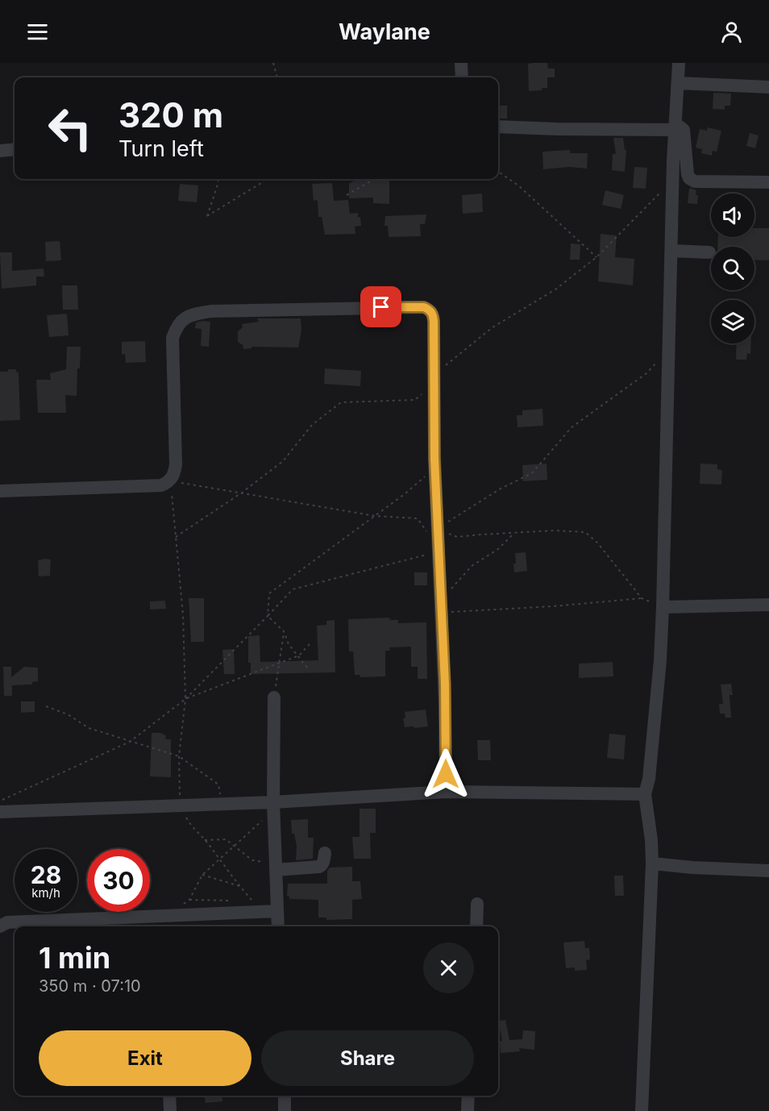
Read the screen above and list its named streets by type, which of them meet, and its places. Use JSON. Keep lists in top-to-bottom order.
{
  "page": {
    "header": "Waylane",
    "turn": ["320 m", "Turn left"],
    "speed": "28 km/h",
    "limit": "30",
    "heading": ["1 min", "350 m · 07:10"],
    "buttons": ["Exit", "Share"]
  }
}
